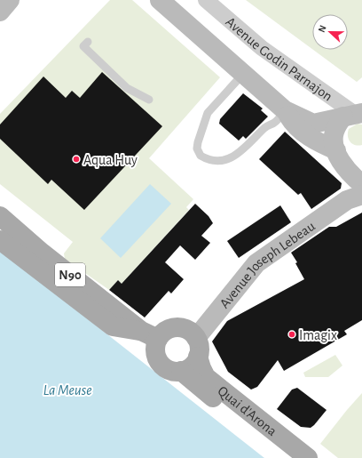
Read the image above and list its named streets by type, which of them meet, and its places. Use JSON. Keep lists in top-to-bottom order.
{
  "streets": {
    "main road": ["N90", "Quai d'Arona"],
    "street": ["Avenue Godin Parnajon", "Avenue Joseph Lebeau"]
  },
  "crossings": [
    ["Avenue Joseph Lebeau", "N90"],
    ["Avenue Joseph Lebeau", "Quai d'Arona"],
    ["N90", "Quai d'Arona"]
  ],
  "water": ["La Meuse"],
  "places": ["Aqua Huy", "Imagix"],
  "north": "left"
}
